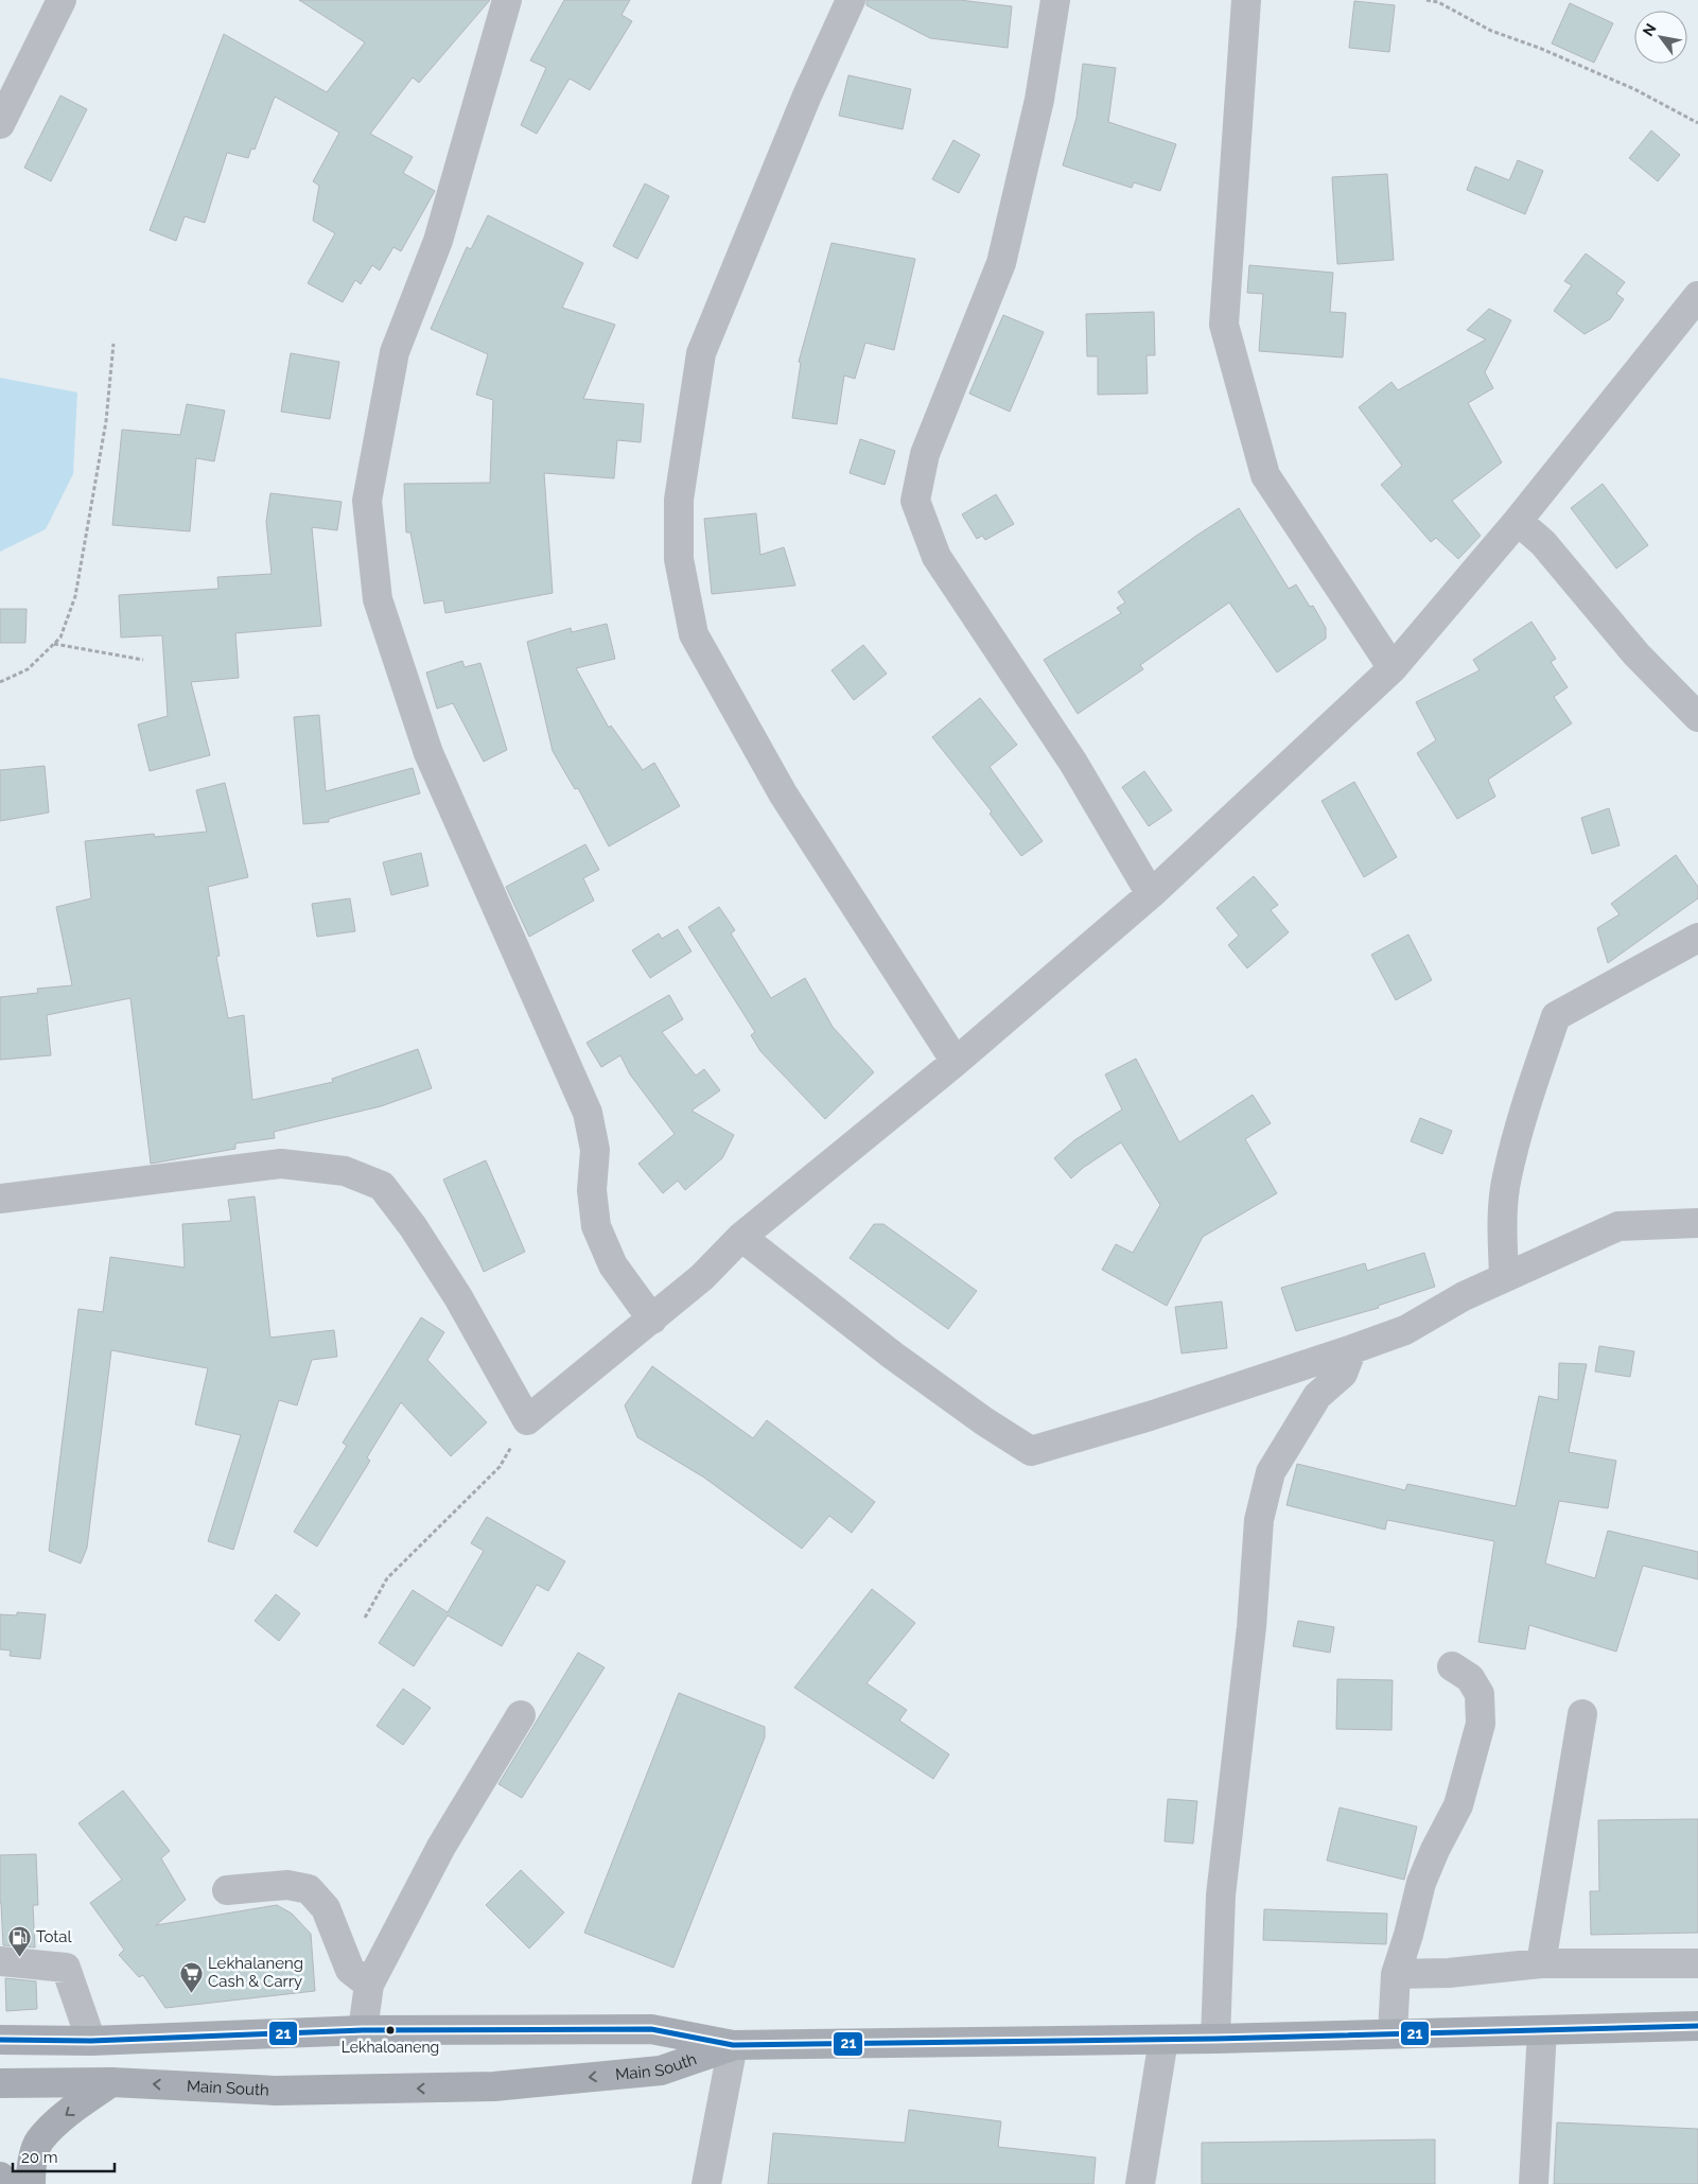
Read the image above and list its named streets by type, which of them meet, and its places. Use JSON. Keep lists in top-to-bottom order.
{
  "streets": {
    "main road": ["Main South"]
  },
  "places": {
    "fuel station": ["Total"],
    "supermarket": ["Lekhalaneng Cash & Carry"],
    "other": ["Lekhaloaneng"]
  },
  "lines": ["transit line 21"],
  "scale_bar": "20 m",
  "north": "top left"
}
